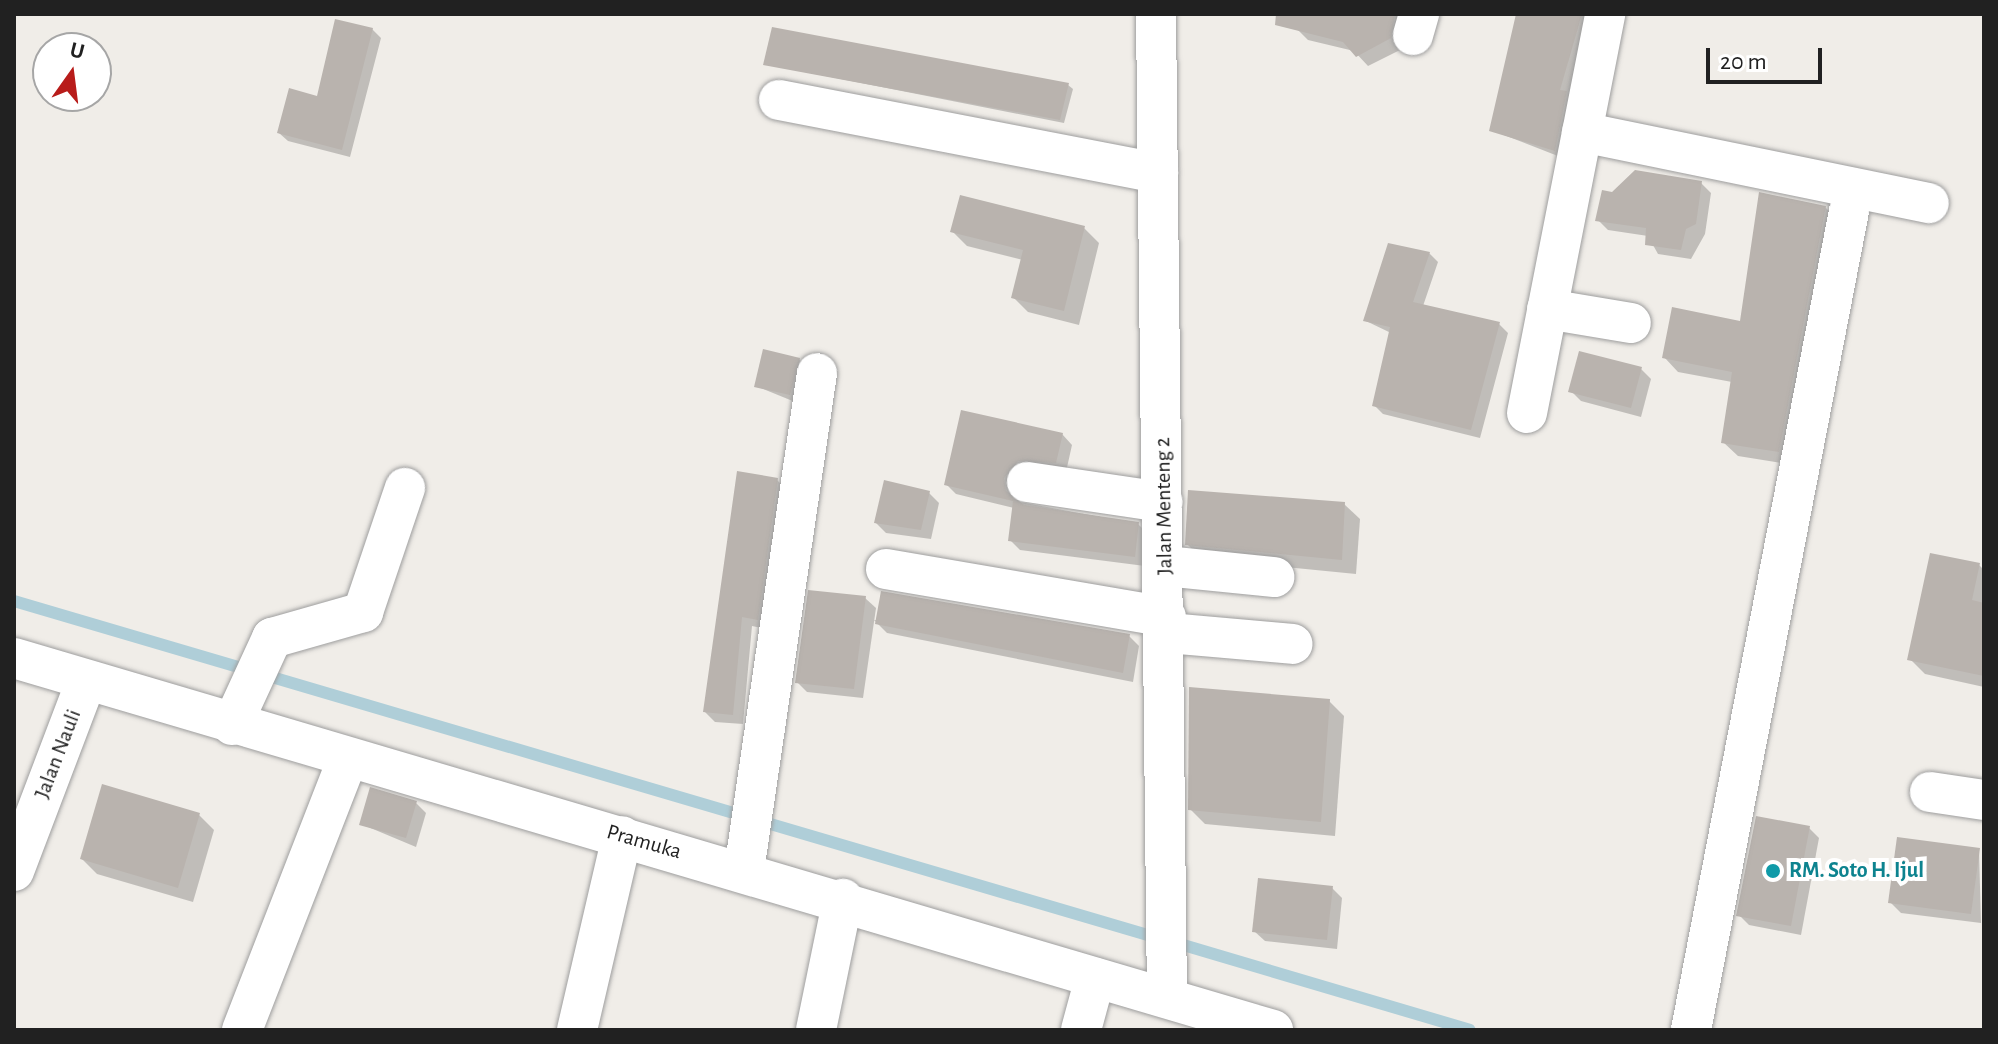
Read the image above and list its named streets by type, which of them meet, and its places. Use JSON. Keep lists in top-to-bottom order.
{
  "streets": {
    "street": ["Jalan Menteng 2", "Jalan Nauli", "Pramuka"]
  },
  "crossings": [
    ["Jalan Menteng 2", "Pramuka"],
    ["Jalan Nauli", "Pramuka"]
  ],
  "places": ["RM. Soto H. Ijul"],
  "scale_bar": "20 m",
  "north": "top"
}
